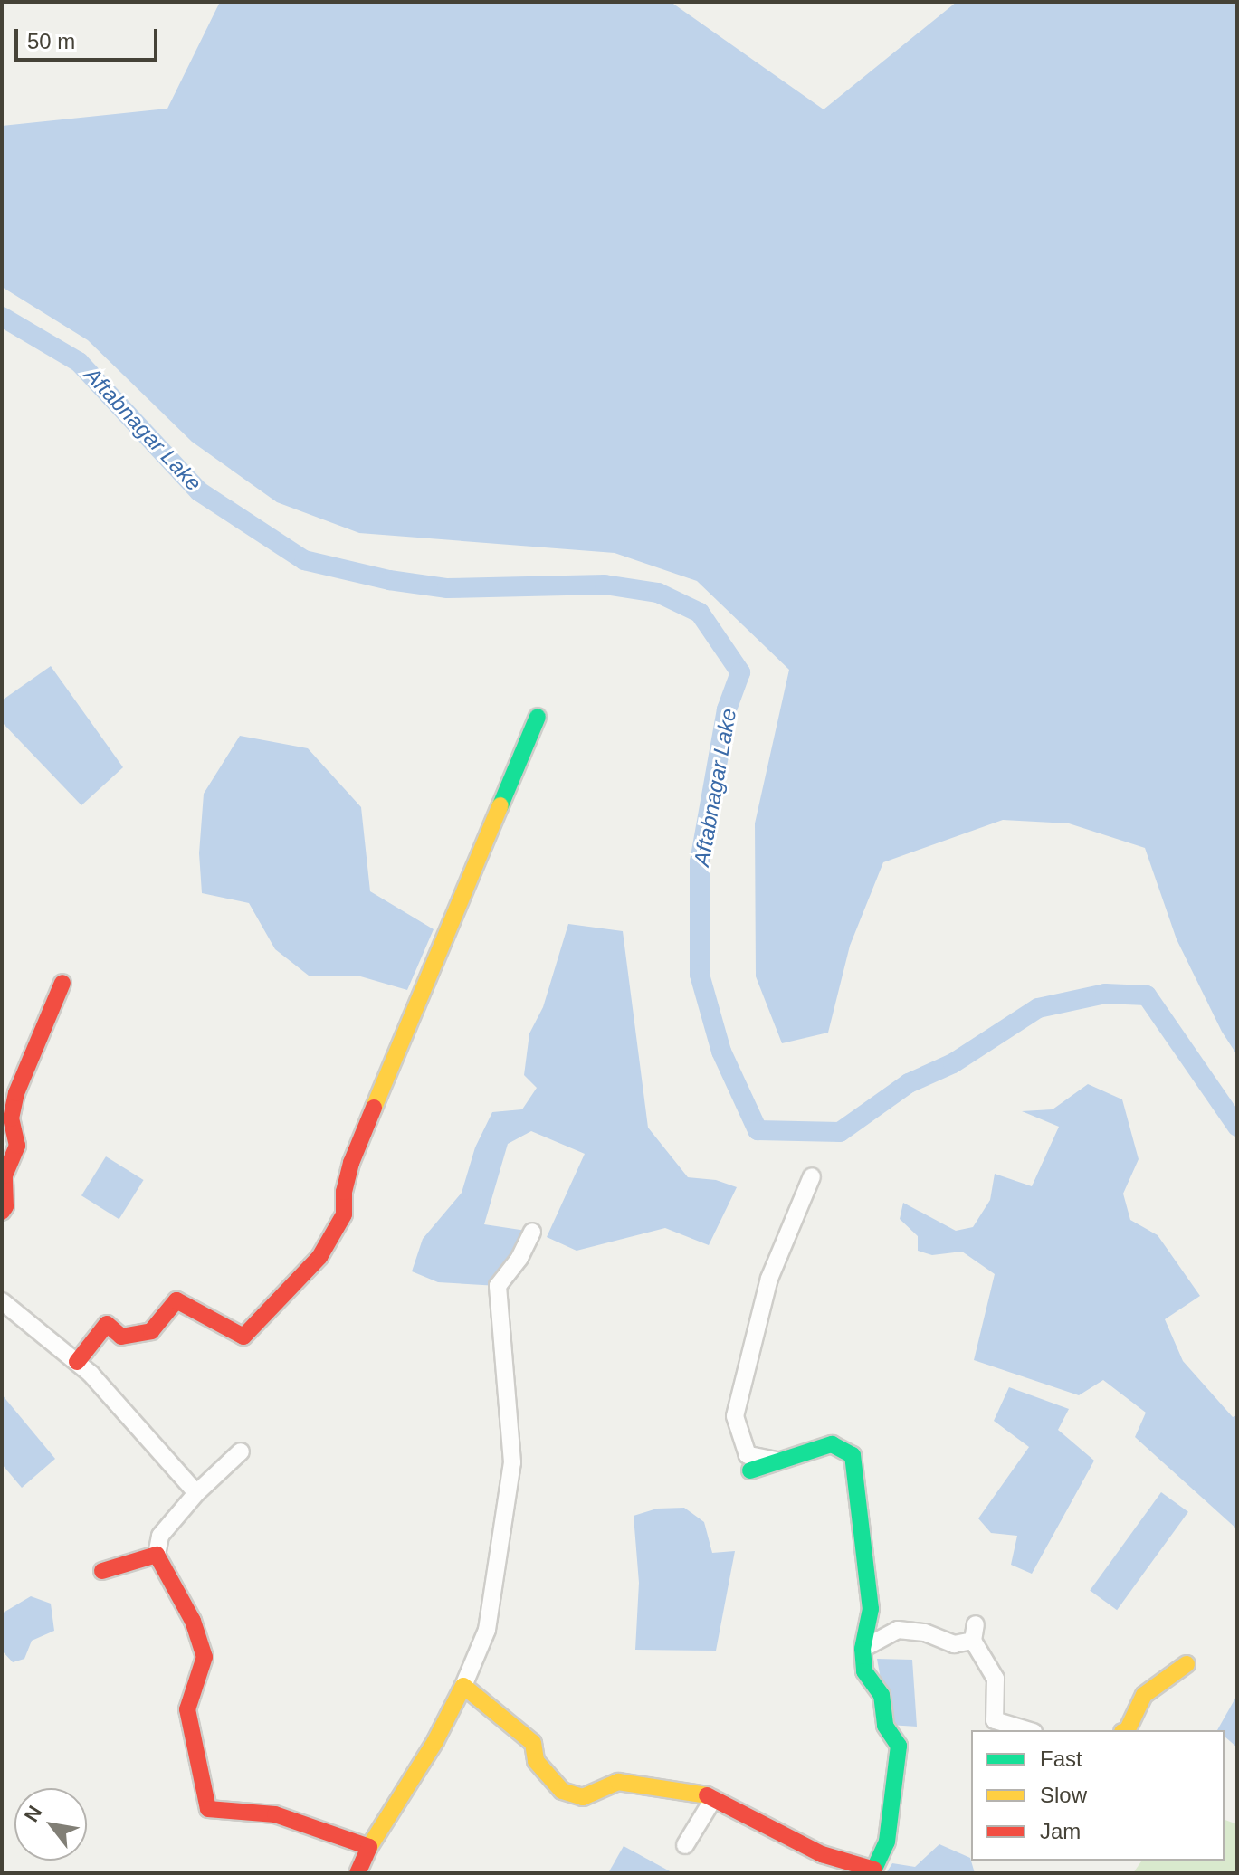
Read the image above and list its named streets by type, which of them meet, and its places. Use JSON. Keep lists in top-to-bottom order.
{
  "water": ["Aftabnagar Lake"],
  "legend": ["Fast", "Slow", "Jam"],
  "scale_bar": "50 m",
  "north": "top left"
}
